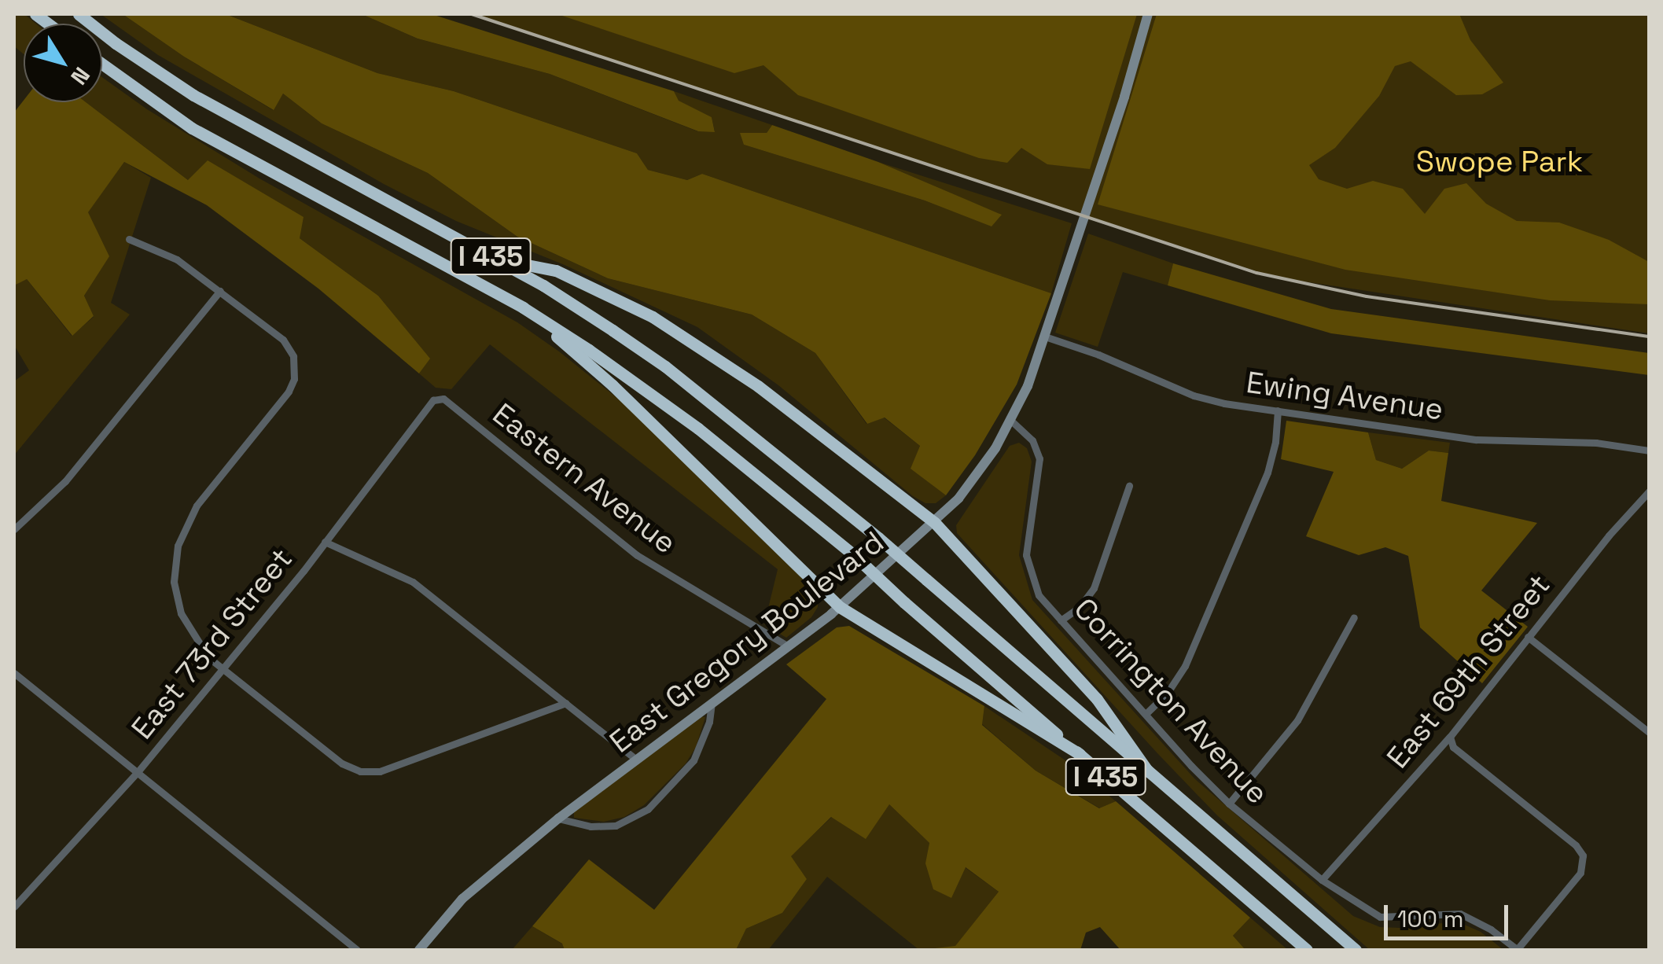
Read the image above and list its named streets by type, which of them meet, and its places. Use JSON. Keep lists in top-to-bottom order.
{
  "streets": {
    "highway": ["I 435"],
    "main road": ["East Gregory Boulevard"],
    "street": [
      "Ewing Avenue",
      "Eastern Avenue",
      "East 73rd Street",
      "East 69th Street",
      "Corrington Avenue"
    ]
  },
  "crossings": [
    ["Ewing Avenue", "East Gregory Boulevard"],
    ["Eastern Avenue", "East Gregory Boulevard"],
    ["Eastern Avenue", "East 73rd Street"],
    ["East Gregory Boulevard", "Corrington Avenue"],
    ["East 69th Street", "Corrington Avenue"]
  ],
  "parks": ["Swope Park"],
  "scale_bar": "100 m",
  "north": "bottom right"
}
